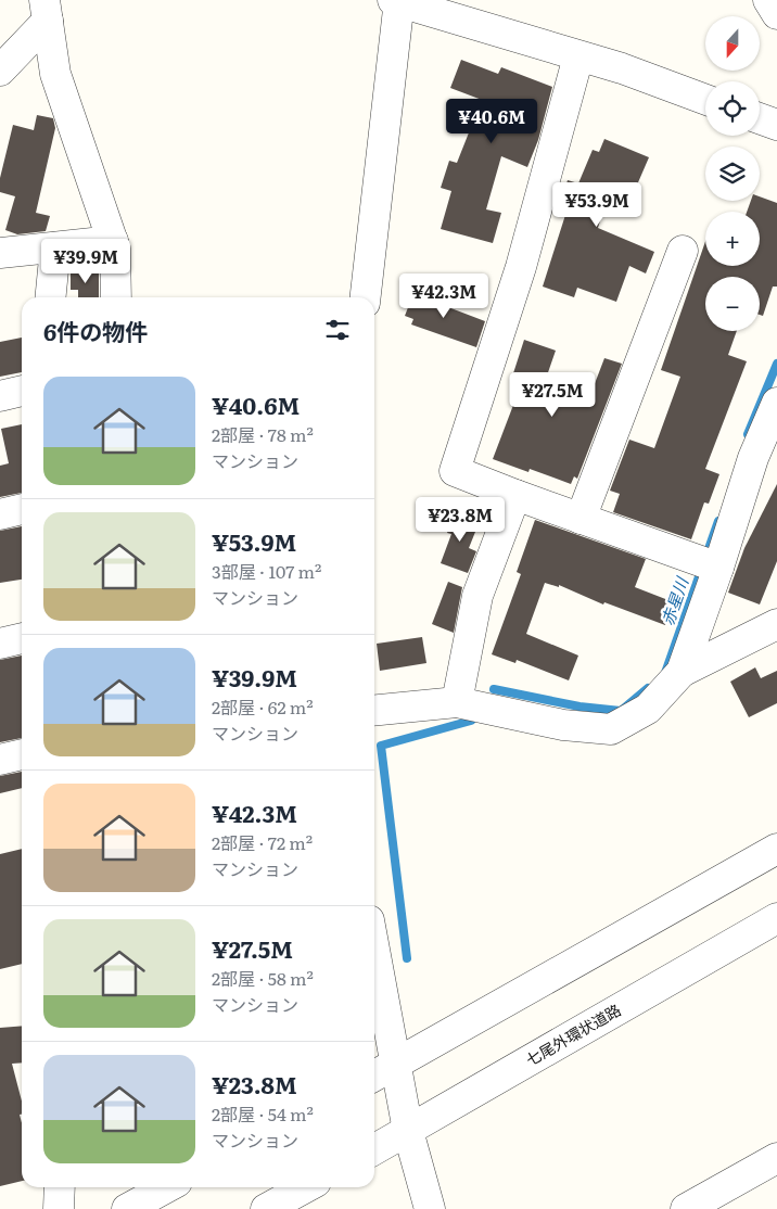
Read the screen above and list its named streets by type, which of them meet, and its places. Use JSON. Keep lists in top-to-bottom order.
{
  "streets": {
    "street": ["七尾外環状道路"]
  },
  "water": ["赤星川"],
  "north": "bottom",
  "page": {
    "map_buttons": ["+", "−"],
    "price": [
      "¥40.6M",
      "¥53.9M",
      "¥39.9M",
      "¥42.3M",
      "¥27.5M",
      "¥23.8M"
    ],
    "heading": "6件の物件",
    "list": [
      {
        "name": "¥40.6M",
        "note": "2部屋 · 78 m² · マンション"
      },
      {
        "name": "¥53.9M",
        "note": "3部屋 · 107 m² · マンション"
      },
      {
        "name": "¥39.9M",
        "note": "2部屋 · 62 m² · マンション"
      },
      {
        "name": "¥42.3M",
        "note": "2部屋 · 72 m² · マンション"
      },
      {
        "name": "¥27.5M",
        "note": "2部屋 · 58 m² · マンション"
      },
      {
        "name": "¥23.8M",
        "note": "2部屋 · 54 m² · マンション"
      }
    ]
  }
}
